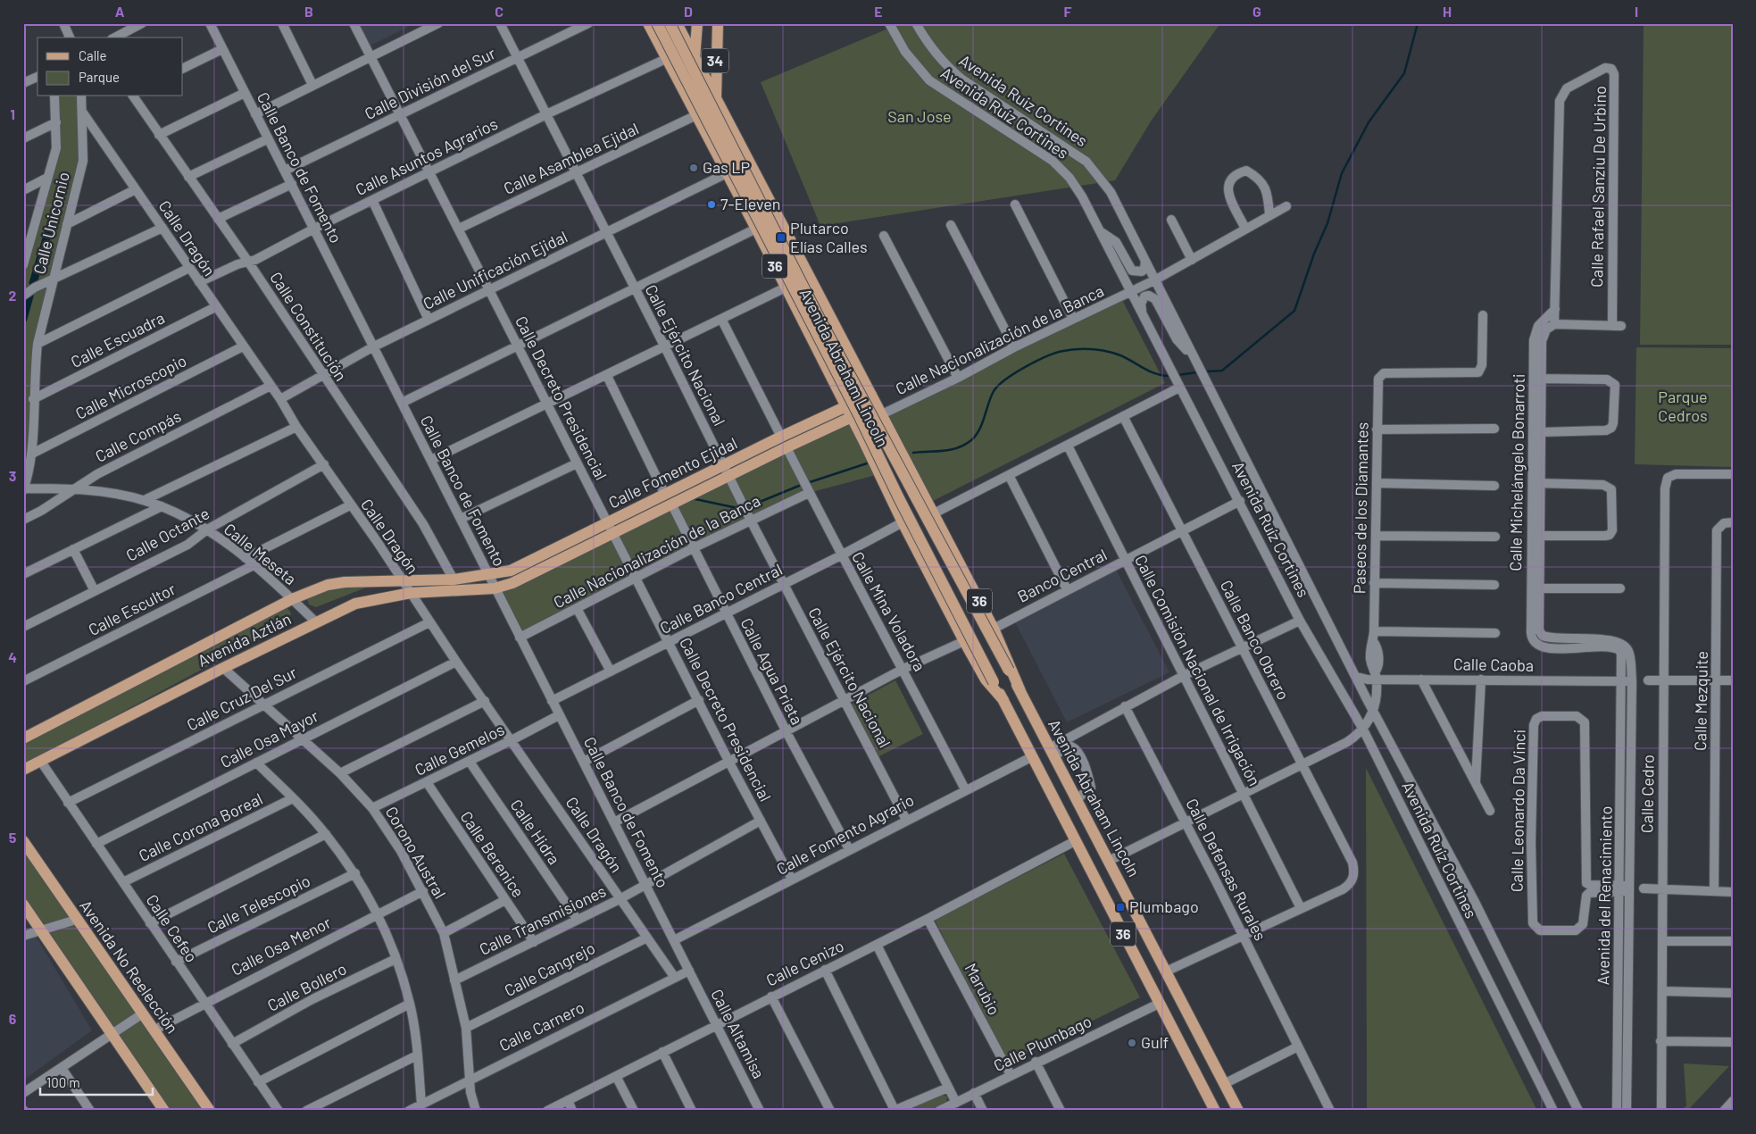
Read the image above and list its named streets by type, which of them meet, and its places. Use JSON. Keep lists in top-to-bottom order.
{
  "streets": {
    "main road": [
      "34",
      "36",
      "Avenida Abraham Lincoln",
      "Calle Fomento Ejidal",
      "Avenida Aztlán",
      "Avenida No Reelección"
    ],
    "street": [
      "Calle División del Sur",
      "Avenida Ruiz Cortines",
      "Avenida Ruíz Cortines",
      "Calle Asuntos Agrarios",
      "Calle Asamblea Ejidal",
      "Calle Banco de Fomento",
      "Calle Rafael Sanziu De Urbino",
      "Calle Unicornio",
      "Calle Dragón",
      "Calle Unificación Ejidal",
      "Calle Constitución",
      "Calle Escuadra",
      "Calle Nacionalización de la Banca",
      "Calle Ejército Nacional",
      "Calle Microscopio",
      "Calle Decreto Presidencial",
      "Calle Compás",
      "Calle Michelángelo Bonarroti",
      "Paseos de los Diamantes",
      "Calle Octante",
      "Calle Meseta",
      "Banco Central",
      "Calle Banco Central",
      "Calle Escultor",
      "Calle Mina Voladora",
      "Calle Banco Obrero",
      "Calle Caoba",
      "Calle Comisión Nacional de Irrigación",
      "Calle Agua Prieta",
      "Calle Cruz Del Sur",
      "Calle Mezquite",
      "Calle Osa Mayor",
      "Calle Gemelos",
      "Calle Cedro",
      "Calle Leonardo Da Vinci",
      "Calle Corona Boreal",
      "Calle Hidra",
      "Calle Fomento Agrario",
      "Corono Austral",
      "Calle Berenice",
      "Calle Defensas Rurales",
      "Avenida del Renacimiento",
      "Calle Telescopio",
      "Calle Transmisiones",
      "Calle Cefeo",
      "Calle Osa Menor",
      "Calle Cenizo",
      "Calle Cangrejo",
      "Calle Bollero",
      "Marubio",
      "Calle Carnero",
      "Calle Altamisa",
      "Calle Plumbago"
    ]
  },
  "crossings": [
    ["34", "Avenida Abraham Lincoln"],
    ["Calle División del Sur", "Calle Banco de Fomento"],
    ["Calle División del Sur", "Calle Ejército Nacional"],
    ["Calle División del Sur", "Calle Decreto Presidencial"],
    ["Avenida Ruiz Cortines", "Avenida Ruíz Cortines"],
    ["Avenida Ruíz Cortines", "Calle Nacionalización de la Banca"],
    ["Avenida Ruíz Cortines", "Paseos de los Diamantes"],
    ["Avenida Ruíz Cortines", "Banco Central"],
    ["Avenida Ruíz Cortines", "Calle Caoba"],
    ["Calle Asuntos Agrarios", "Calle Banco de Fomento"],
    ["Calle Asuntos Agrarios", "Calle Dragón"],
    ["Calle Asuntos Agrarios", "Calle Constitución"],
    ["Calle Asuntos Agrarios", "Calle Ejército Nacional"],
    ["Calle Asuntos Agrarios", "Avenida Abraham Lincoln"],
    ["Calle Asuntos Agrarios", "Calle Decreto Presidencial"],
    ["Calle Asamblea Ejidal", "Calle Ejército Nacional"],
    ["Calle Asamblea Ejidal", "Avenida Abraham Lincoln"],
    ["Calle Asamblea Ejidal", "Calle Decreto Presidencial"],
    ["Calle Banco de Fomento", "Calle Unificación Ejidal"],
    ["Calle Banco de Fomento", "Calle Nacionalización de la Banca"],
    ["Calle Banco de Fomento", "Calle Fomento Ejidal"],
    ["Calle Banco de Fomento", "Calle Banco Central"],
    ["Calle Banco de Fomento", "Avenida Aztlán"],
    ["Calle Banco de Fomento", "Calle Gemelos"],
    ["Calle Banco de Fomento", "Calle Fomento Agrario"],
    ["Calle Banco de Fomento", "Calle Transmisiones"],
    ["Calle Banco de Fomento", "Calle Carnero"],
    ["Calle Banco de Fomento", "Calle Altamisa"],
    ["Calle Rafael Sanziu De Urbino", "Calle Michelángelo Bonarroti"],
    ["Calle Unicornio", "Calle Dragón"],
    ["Calle Unicornio", "Calle Escuadra"],
    ["Calle Unicornio", "Calle Microscopio"],
    ["Calle Unicornio", "Calle Meseta"],
    ["Calle Dragón", "Calle Unificación Ejidal"],
    ["Calle Dragón", "Calle Escuadra"],
    ["Calle Dragón", "Calle Microscopio"],
    ["Calle Dragón", "Calle Compás"],
    ["Calle Dragón", "Calle Octante"],
    ["Calle Dragón", "Avenida Aztlán"],
    ["Calle Dragón", "Calle Cruz Del Sur"],
    ["Calle Dragón", "Calle Osa Mayor"],
    ["Calle Dragón", "Calle Gemelos"],
    ["Calle Dragón", "Calle Transmisiones"],
    ["Calle Dragón", "Calle Cangrejo"],
    ["Calle Dragón", "Calle Carnero"],
    ["36", "Avenida Abraham Lincoln"],
    ["36", "Calle Fomento Agrario"],
    ["36", "Calle Cenizo"],
    ["36", "Calle Plumbago"],
    ["Calle Unificación Ejidal", "Calle Constitución"],
    ["Calle Unificación Ejidal", "Calle Ejército Nacional"],
    ["Calle Unificación Ejidal", "Avenida Abraham Lincoln"],
    ["Calle Unificación Ejidal", "Calle Decreto Presidencial"],
    ["Calle Constitución", "Avenida Aztlán"],
    ["Calle Nacionalización de la Banca", "Calle Ejército Nacional"],
    ["Calle Nacionalización de la Banca", "Avenida Abraham Lincoln"],
    ["Calle Nacionalización de la Banca", "Calle Decreto Presidencial"],
    ["Calle Nacionalización de la Banca", "Calle Fomento Ejidal"],
    ["Calle Nacionalización de la Banca", "Calle Mina Voladora"],
    ["Calle Nacionalización de la Banca", "Calle Agua Prieta"],
    ["Calle Ejército Nacional", "Calle Fomento Ejidal"],
    ["Calle Ejército Nacional", "Calle Banco Central"],
    ["Calle Ejército Nacional", "Calle Fomento Agrario"],
    ["Avenida Abraham Lincoln", "Calle Fomento Ejidal"],
    ["Avenida Abraham Lincoln", "Banco Central"],
    ["Avenida Abraham Lincoln", "Calle Banco Central"],
    ["Calle Decreto Presidencial", "Calle Fomento Ejidal"],
    ["Calle Decreto Presidencial", "Calle Banco Central"],
    ["Calle Decreto Presidencial", "Calle Fomento Agrario"],
    ["Calle Decreto Presidencial", "Calle Transmisiones"],
    ["Calle Compás", "Calle Meseta"],
    ["Calle Fomento Ejidal", "Calle Mina Voladora"],
    ["Calle Fomento Ejidal", "Avenida Aztlán"],
    ["Calle Fomento Ejidal", "Calle Agua Prieta"],
    ["Paseos de los Diamantes", "Calle Caoba"],
    ["Calle Octante", "Calle Meseta"],
    ["Calle Meseta", "Calle Escultor"],
    ["Calle Meseta", "Avenida Aztlán"],
    ["Banco Central", "Calle Banco Obrero"],
    ["Banco Central", "Calle Comisión Nacional de Irrigación"],
    ["Calle Banco Central", "Calle Mina Voladora"],
    ["Calle Banco Central", "Calle Agua Prieta"],
    ["Calle Mina Voladora", "Calle Fomento Agrario"],
    ["Avenida Aztlán", "Corono Austral"],
    ["Avenida Aztlán", "Calle Cefeo"],
    ["Calle Banco Obrero", "Calle Comisión Nacional de Irrigación"],
    ["Calle Caoba", "Avenida del Renacimiento"],
    ["Calle Agua Prieta", "Calle Fomento Agrario"],
    ["Calle Cruz Del Sur", "Corono Austral"],
    ["Calle Cruz Del Sur", "Calle Cefeo"],
    ["Calle Osa Mayor", "Corono Austral"],
    ["Calle Osa Mayor", "Calle Cefeo"],
    ["Calle Gemelos", "Calle Hidra"],
    ["Calle Gemelos", "Corono Austral"],
    ["Calle Gemelos", "Calle Berenice"],
    ["Calle Leonardo Da Vinci", "Avenida del Renacimiento"],
    ["Calle Corona Boreal", "Calle Cefeo"],
    ["Calle Hidra", "Calle Transmisiones"],
    ["Corono Austral", "Calle Transmisiones"],
    ["Corono Austral", "Calle Osa Menor"],
    ["Corono Austral", "Calle Cangrejo"],
    ["Corono Austral", "Calle Carnero"],
    ["Calle Berenice", "Calle Transmisiones"],
    ["Calle Telescopio", "Calle Cefeo"],
    ["Calle Cefeo", "Calle Osa Menor"],
    ["Calle Cefeo", "Calle Bollero"],
    ["Calle Osa Menor", "Avenida No Reelección"],
    ["Calle Cenizo", "Marubio"],
    ["Calle Cenizo", "Calle Altamisa"],
    ["Marubio", "Calle Plumbago"],
    ["Calle Carnero", "Calle Altamisa"]
  ],
  "parks": ["San Jose", "Parque Cedros"],
  "places": {
    "other": ["Gas LP", "7-Eleven", "Gulf"],
    "transit": ["Plutarco Elías Calles", "Plumbago"]
  },
  "legend": ["Calle", "Parque"],
  "scale_bar": "100 m",
  "grid": {
    "columns": [
      "A",
      "B",
      "C",
      "D",
      "E",
      "F",
      "G",
      "H",
      "I"
    ],
    "rows": [
      "1",
      "2",
      "3",
      "4",
      "5",
      "6"
    ]
  }
}
